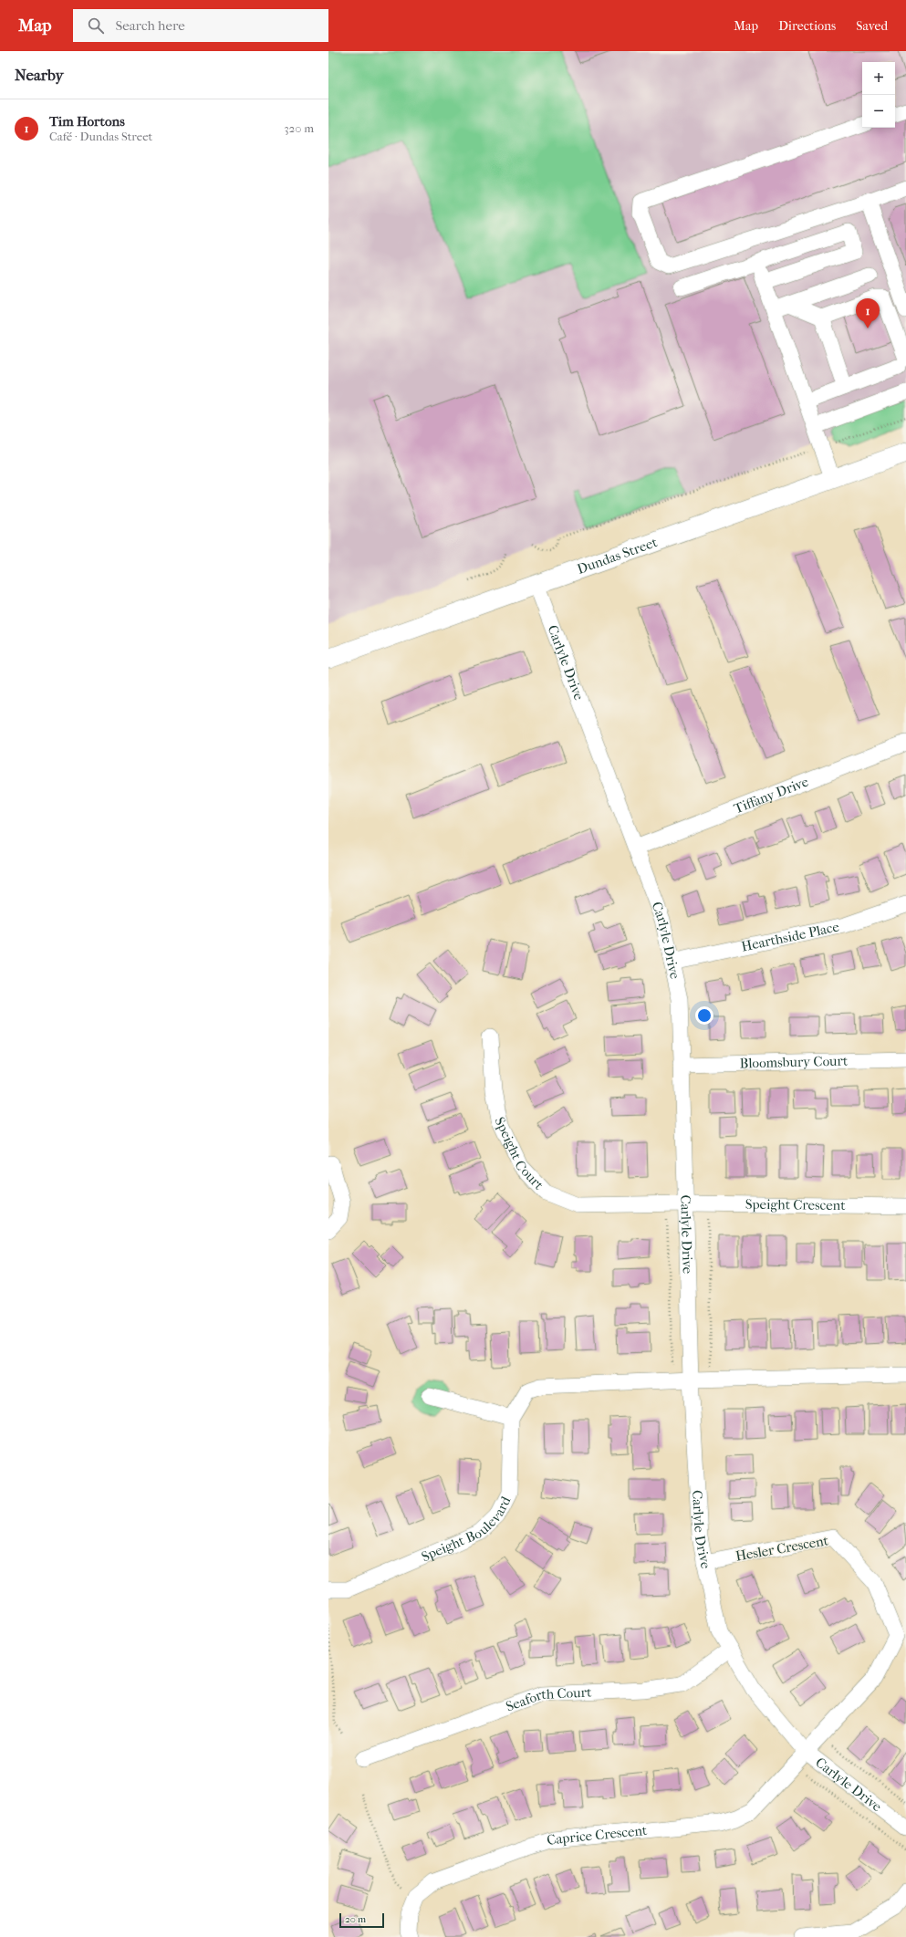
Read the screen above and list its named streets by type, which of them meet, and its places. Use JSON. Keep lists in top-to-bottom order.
{
  "streets": {
    "main road": ["Dundas Street"],
    "street": [
      "Carlyle Drive",
      "Tiffany Drive",
      "Hearthside Place",
      "Bloomsbury Court",
      "Speight Court",
      "Speight Crescent",
      "Speight Boulevard",
      "Hesler Crescent",
      "Seaforth Court",
      "Caprice Crescent"
    ]
  },
  "crossings": [
    ["Dundas Street", "Carlyle Drive"],
    ["Carlyle Drive", "Tiffany Drive"],
    ["Carlyle Drive", "Hearthside Place"],
    ["Carlyle Drive", "Bloomsbury Court"],
    ["Carlyle Drive", "Speight Court"],
    ["Carlyle Drive", "Speight Crescent"],
    ["Carlyle Drive", "Speight Boulevard"],
    ["Carlyle Drive", "Hesler Crescent"],
    ["Carlyle Drive", "Seaforth Court"],
    ["Carlyle Drive", "Caprice Crescent"],
    ["Speight Court", "Speight Crescent"],
    ["Hesler Crescent", "Caprice Crescent"]
  ],
  "scale_bar": "20 m",
  "page": {
    "header": "Map",
    "search": "Search here",
    "nav": ["Map", "Directions", "Saved"],
    "heading": "Nearby",
    "map_buttons": ["+", "−"],
    "list": [
      {
        "mark": "1",
        "name": "Tim Hortons",
        "note": "Café · Dundas Street",
        "value": "320 m"
      }
    ],
    "pins": "1",
    "scale": "20 m"
  }
}
